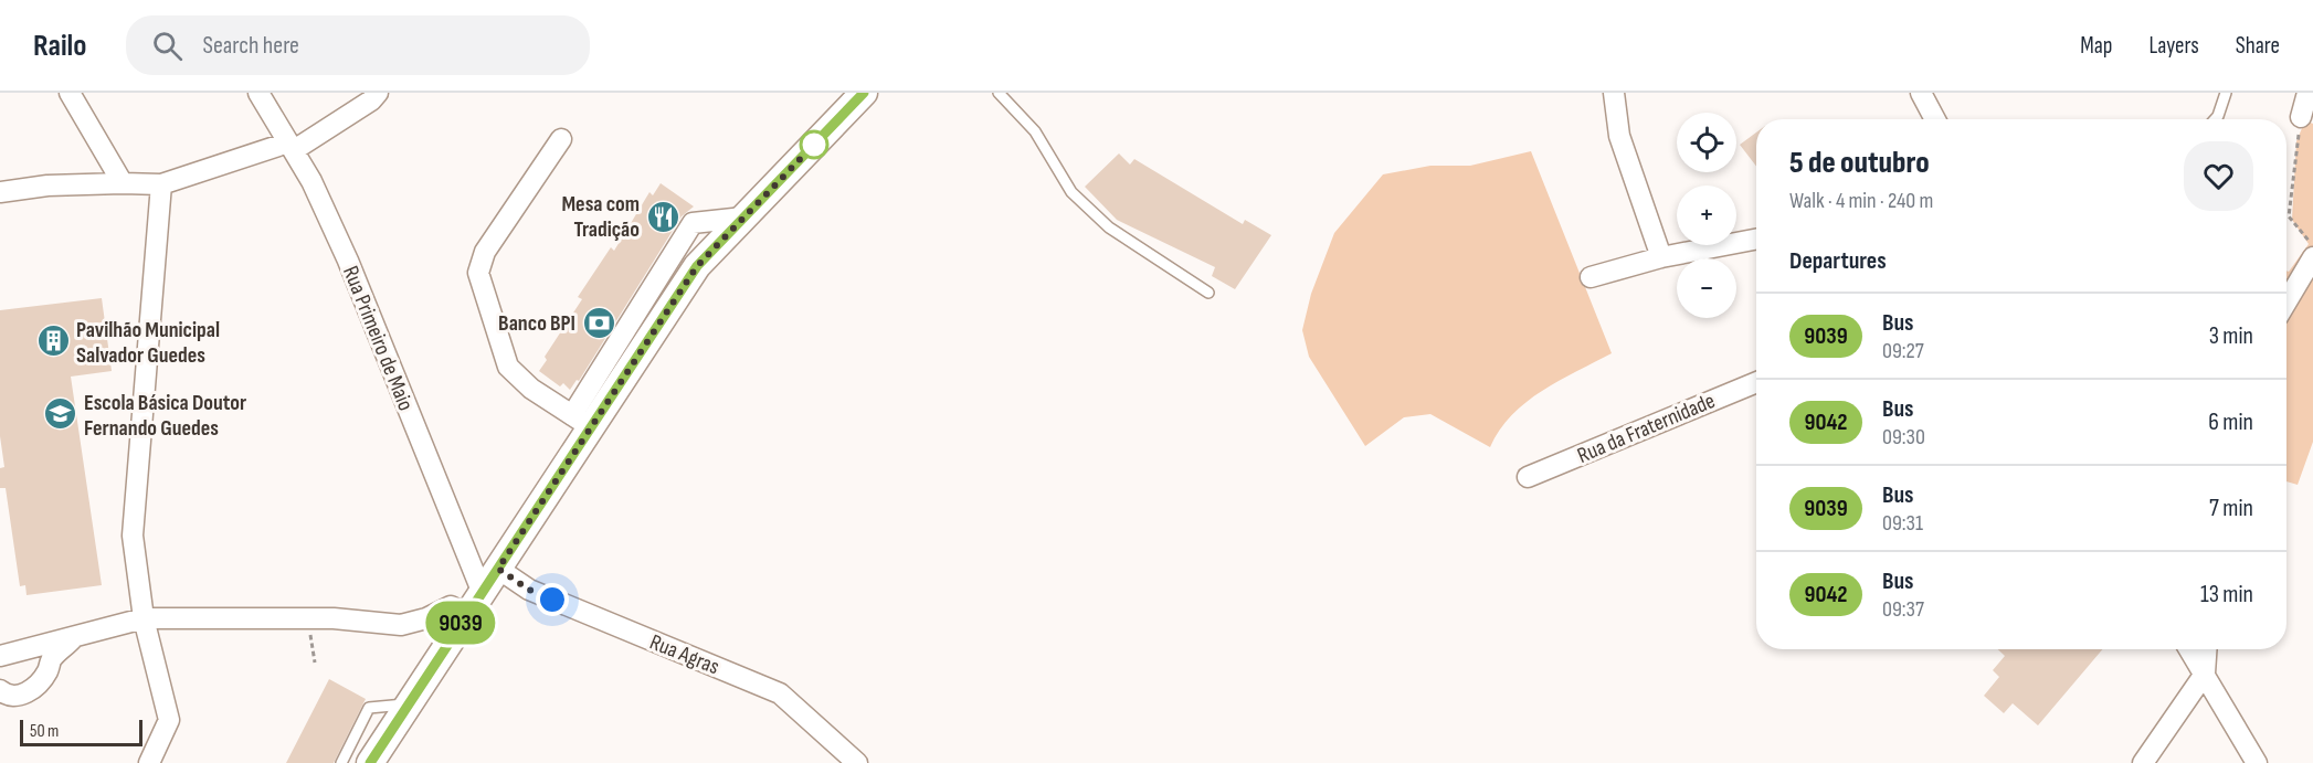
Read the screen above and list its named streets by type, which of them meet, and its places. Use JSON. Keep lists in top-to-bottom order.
{
  "streets": {
    "street": ["Rua Primeiro de Maio", "Rua da Fraternidade", "Rua Agras"]
  },
  "places": {
    "restaurant": ["Mesa com Tradição"],
    "bank": ["Banco BPI"],
    "building": ["Pavilhão Municipal Salvador Guedes"],
    "school or university": ["Escola Básica Doutor Fernando Guedes"]
  },
  "lines": ["bus line 9039"],
  "scale_bar": "50 m",
  "page": {
    "header": "Railo",
    "search": "Search here",
    "nav": ["Map", "Layers", "Share"],
    "on_map": "9039",
    "map_buttons": ["+", "−"],
    "heading": [
      ["5 de outubro", "Walk · 4 min · 240 m"],
      "Departures"
    ],
    "list": [
      {
        "mark": "9039",
        "name": "Bus",
        "note": "09:27",
        "value": "3 min"
      },
      {
        "mark": "9042",
        "name": "Bus",
        "note": "09:30",
        "value": "6 min"
      },
      {
        "mark": "9039",
        "name": "Bus",
        "note": "09:31",
        "value": "7 min"
      },
      {
        "mark": "9042",
        "name": "Bus",
        "note": "09:37",
        "value": "13 min"
      }
    ],
    "scale": "50 m"
  }
}
